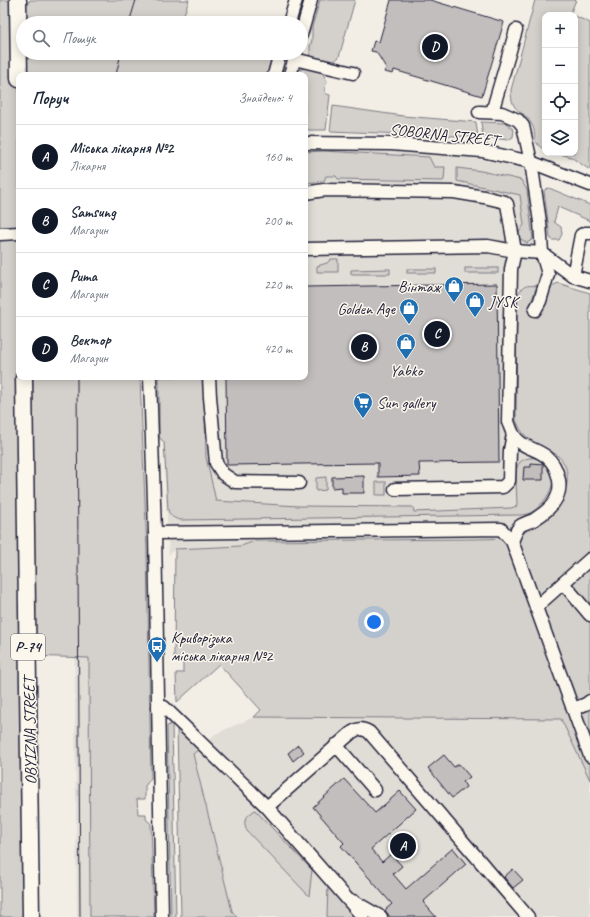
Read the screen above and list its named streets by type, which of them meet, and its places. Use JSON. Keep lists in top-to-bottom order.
{
  "streets": {
    "main road": ["Р-74", "OBYIZNA STREET"],
    "street": ["SOBORNA STREET"]
  },
  "places": {
    "shop": [
      "Вінтаж",
      "JYSK",
      "Golden Age",
      "Yabko"
    ],
    "supermarket": ["Sun gallery"],
    "bus stop": ["Криворізька міська лікарня №2"]
  },
  "page": {
    "map_buttons": ["+", "−"],
    "search": "Пошук",
    "pins": [
      "D",
      "C",
      "B",
      "A"
    ],
    "heading": ["Поруч", "Знайдено: 4"],
    "list": [
      {
        "mark": "A",
        "name": "Міська лікарня №2",
        "note": "Лікарня",
        "value": "160 m"
      },
      {
        "mark": "B",
        "name": "Samsung",
        "note": "Магазин",
        "value": "200 m"
      },
      {
        "mark": "C",
        "name": "Puma",
        "note": "Магазин",
        "value": "220 m"
      },
      {
        "mark": "D",
        "name": "Вектор",
        "note": "Магазин",
        "value": "420 m"
      }
    ]
  }
}
